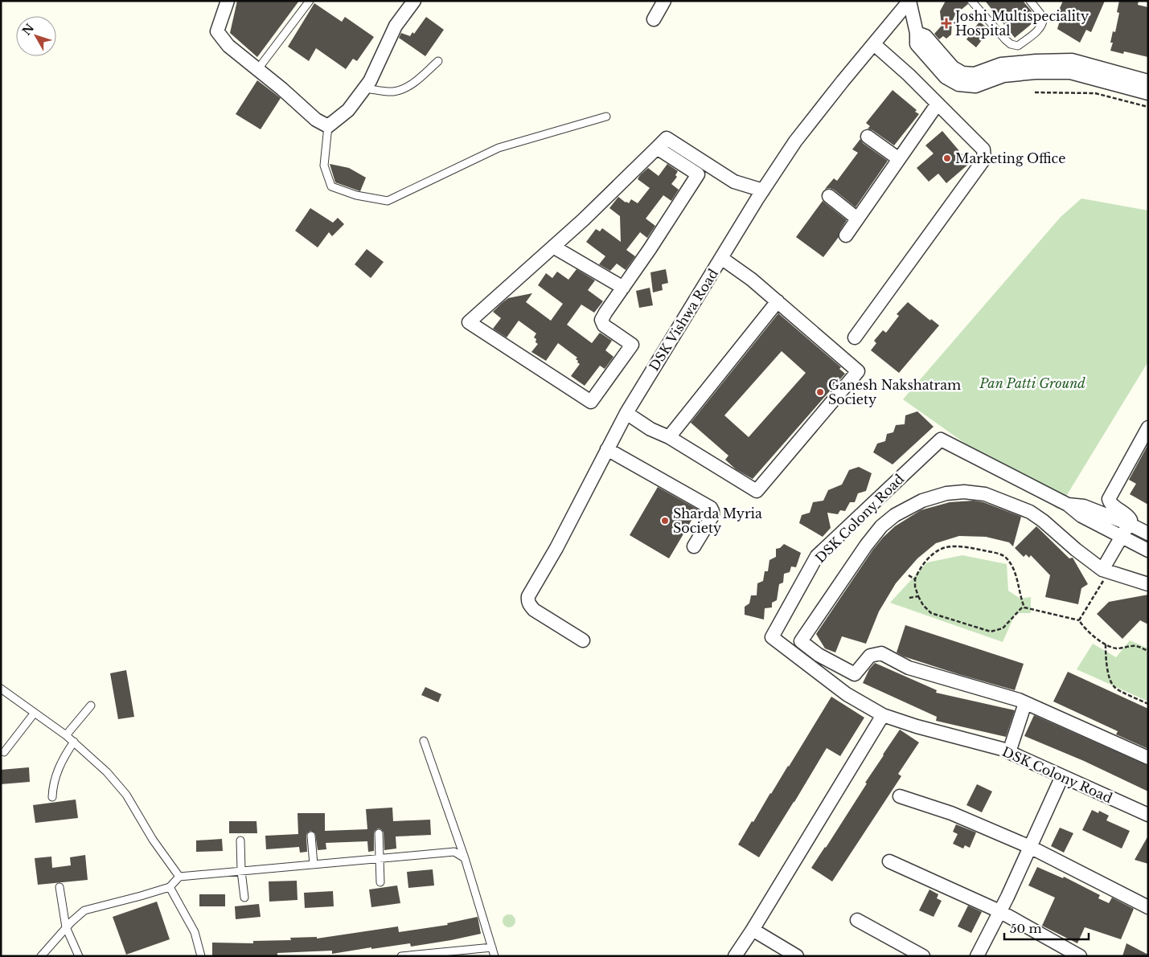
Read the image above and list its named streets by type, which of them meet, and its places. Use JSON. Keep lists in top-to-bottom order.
{
  "streets": {
    "street": ["DSK Vishwa Road", "DSK Colony Road"]
  },
  "parks": ["Pan Patti Ground"],
  "places": {
    "health": ["Joshi Multispeciality Hospital"],
    "other": ["Marketing Office", "Ganesh Nakshatram Society", "Sharda Myria Society"]
  },
  "scale_bar": "50 m",
  "north": "top left"
}
